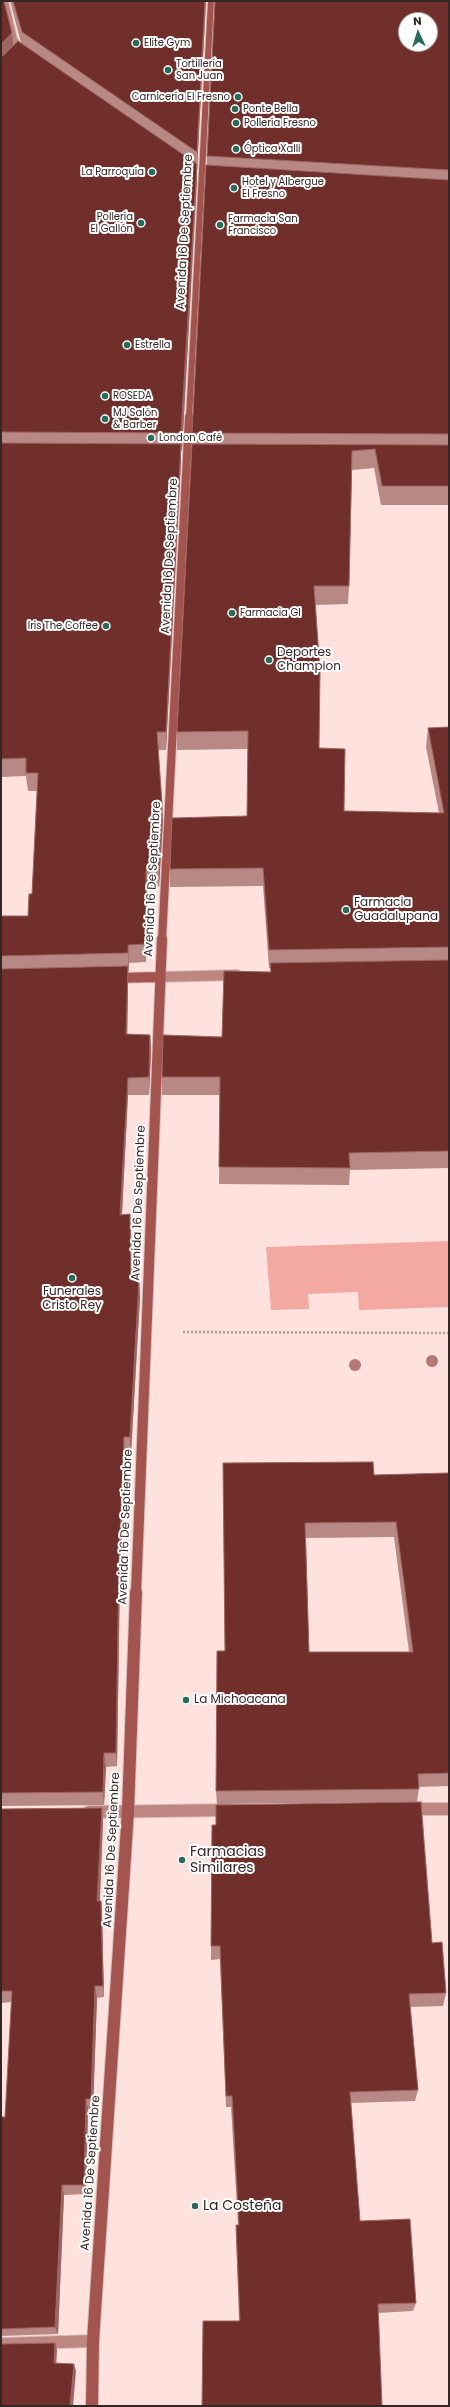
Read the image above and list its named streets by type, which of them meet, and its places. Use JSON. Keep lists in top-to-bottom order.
{
  "streets": {
    "main road": ["Avenida 16 De Septiembre"]
  },
  "places": [
    "Elite Gym",
    "Tortillería San Juan",
    "Carnicería El Fresno",
    "Ponte Bella",
    "Pollería Fresno",
    "Óptica Xalli",
    "La Parroquía",
    "Hotel y Albergue El Fresno",
    "Pollería El Gallón",
    "Farmacia San Francisco",
    "Estrella",
    "ROSEDA",
    "MJ Salón & Barber",
    "London Café",
    "Farmacia GI",
    "Iris The Coffee",
    "Deportes Champion",
    "Farmacia Guadalupana",
    "Funerales Cristo Rey",
    "La Michoacana",
    "Farmacias Similares",
    "La Costeña"
  ],
  "north": "top"
}
